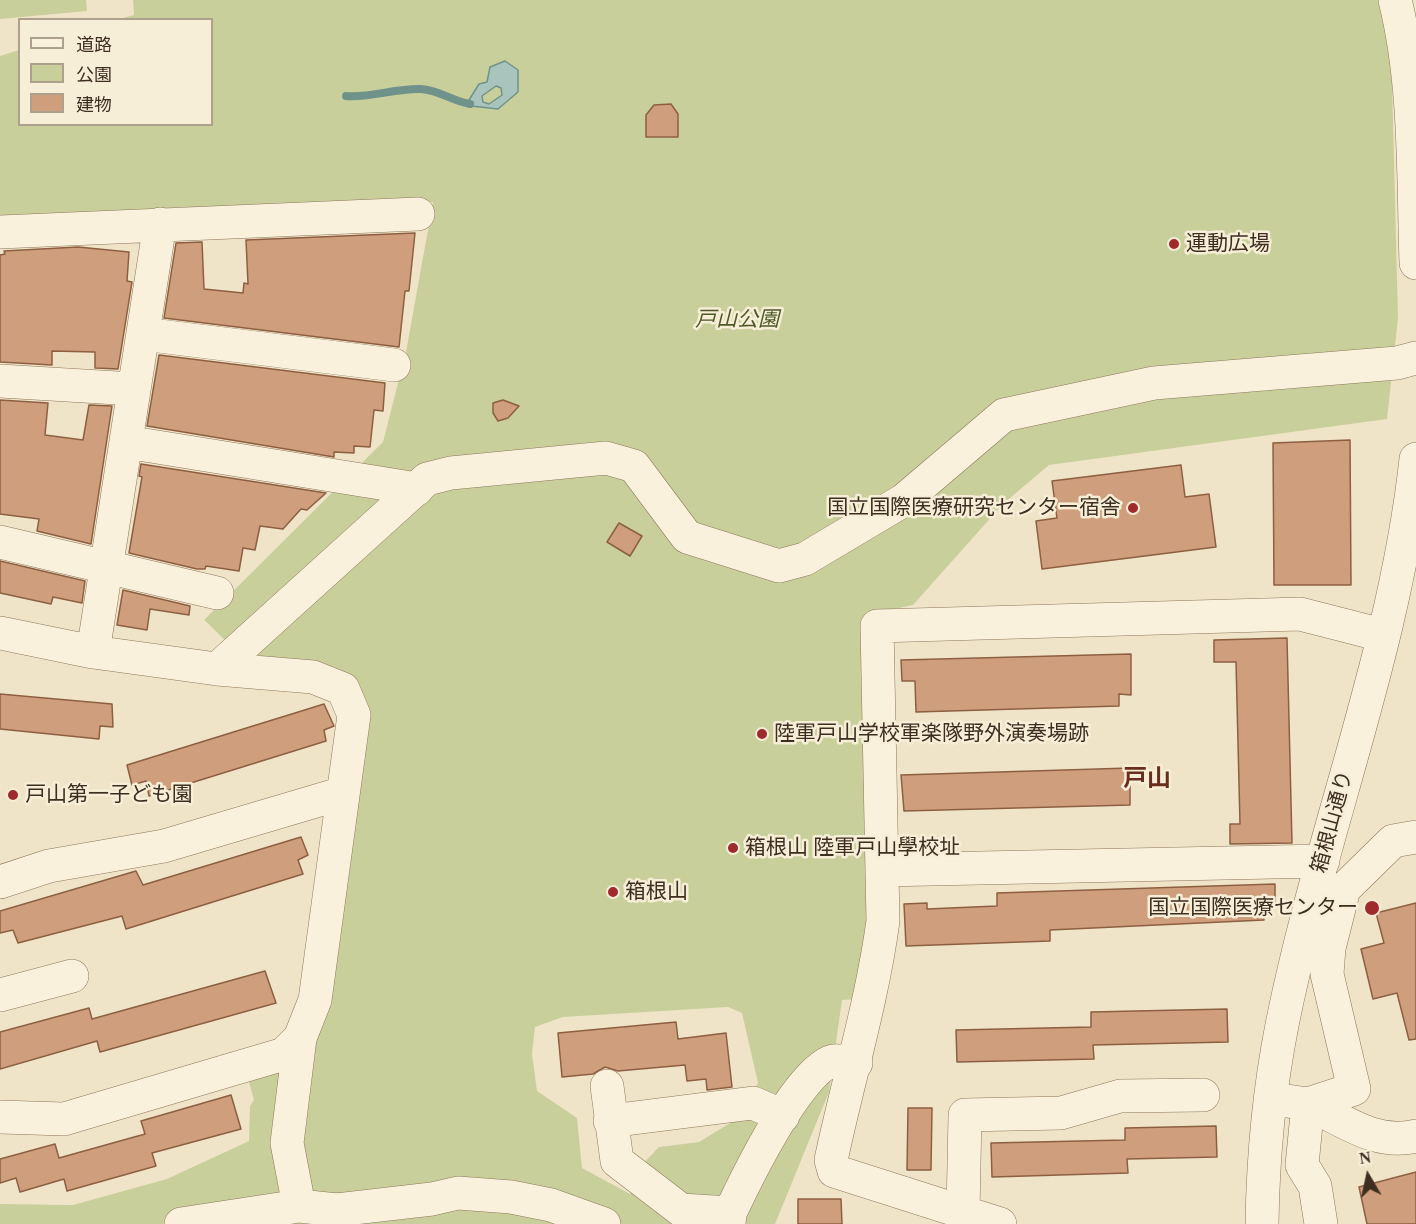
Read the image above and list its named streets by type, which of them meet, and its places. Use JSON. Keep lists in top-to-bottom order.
{
  "streets": {
    "street": ["箱根山通り"]
  },
  "districts": ["戸山"],
  "parks": ["戸山公園"],
  "places": [
    "運動広場",
    "国立国際医療研究センター宿舎",
    "陸軍戸山学校軍楽隊野外演奏場跡",
    "戸山第一子ども園",
    "箱根山 陸軍戸山學校址",
    "箱根山",
    "国立国際医療センター"
  ],
  "legend": ["道路", "公園", "建物"],
  "north": "top"
}
